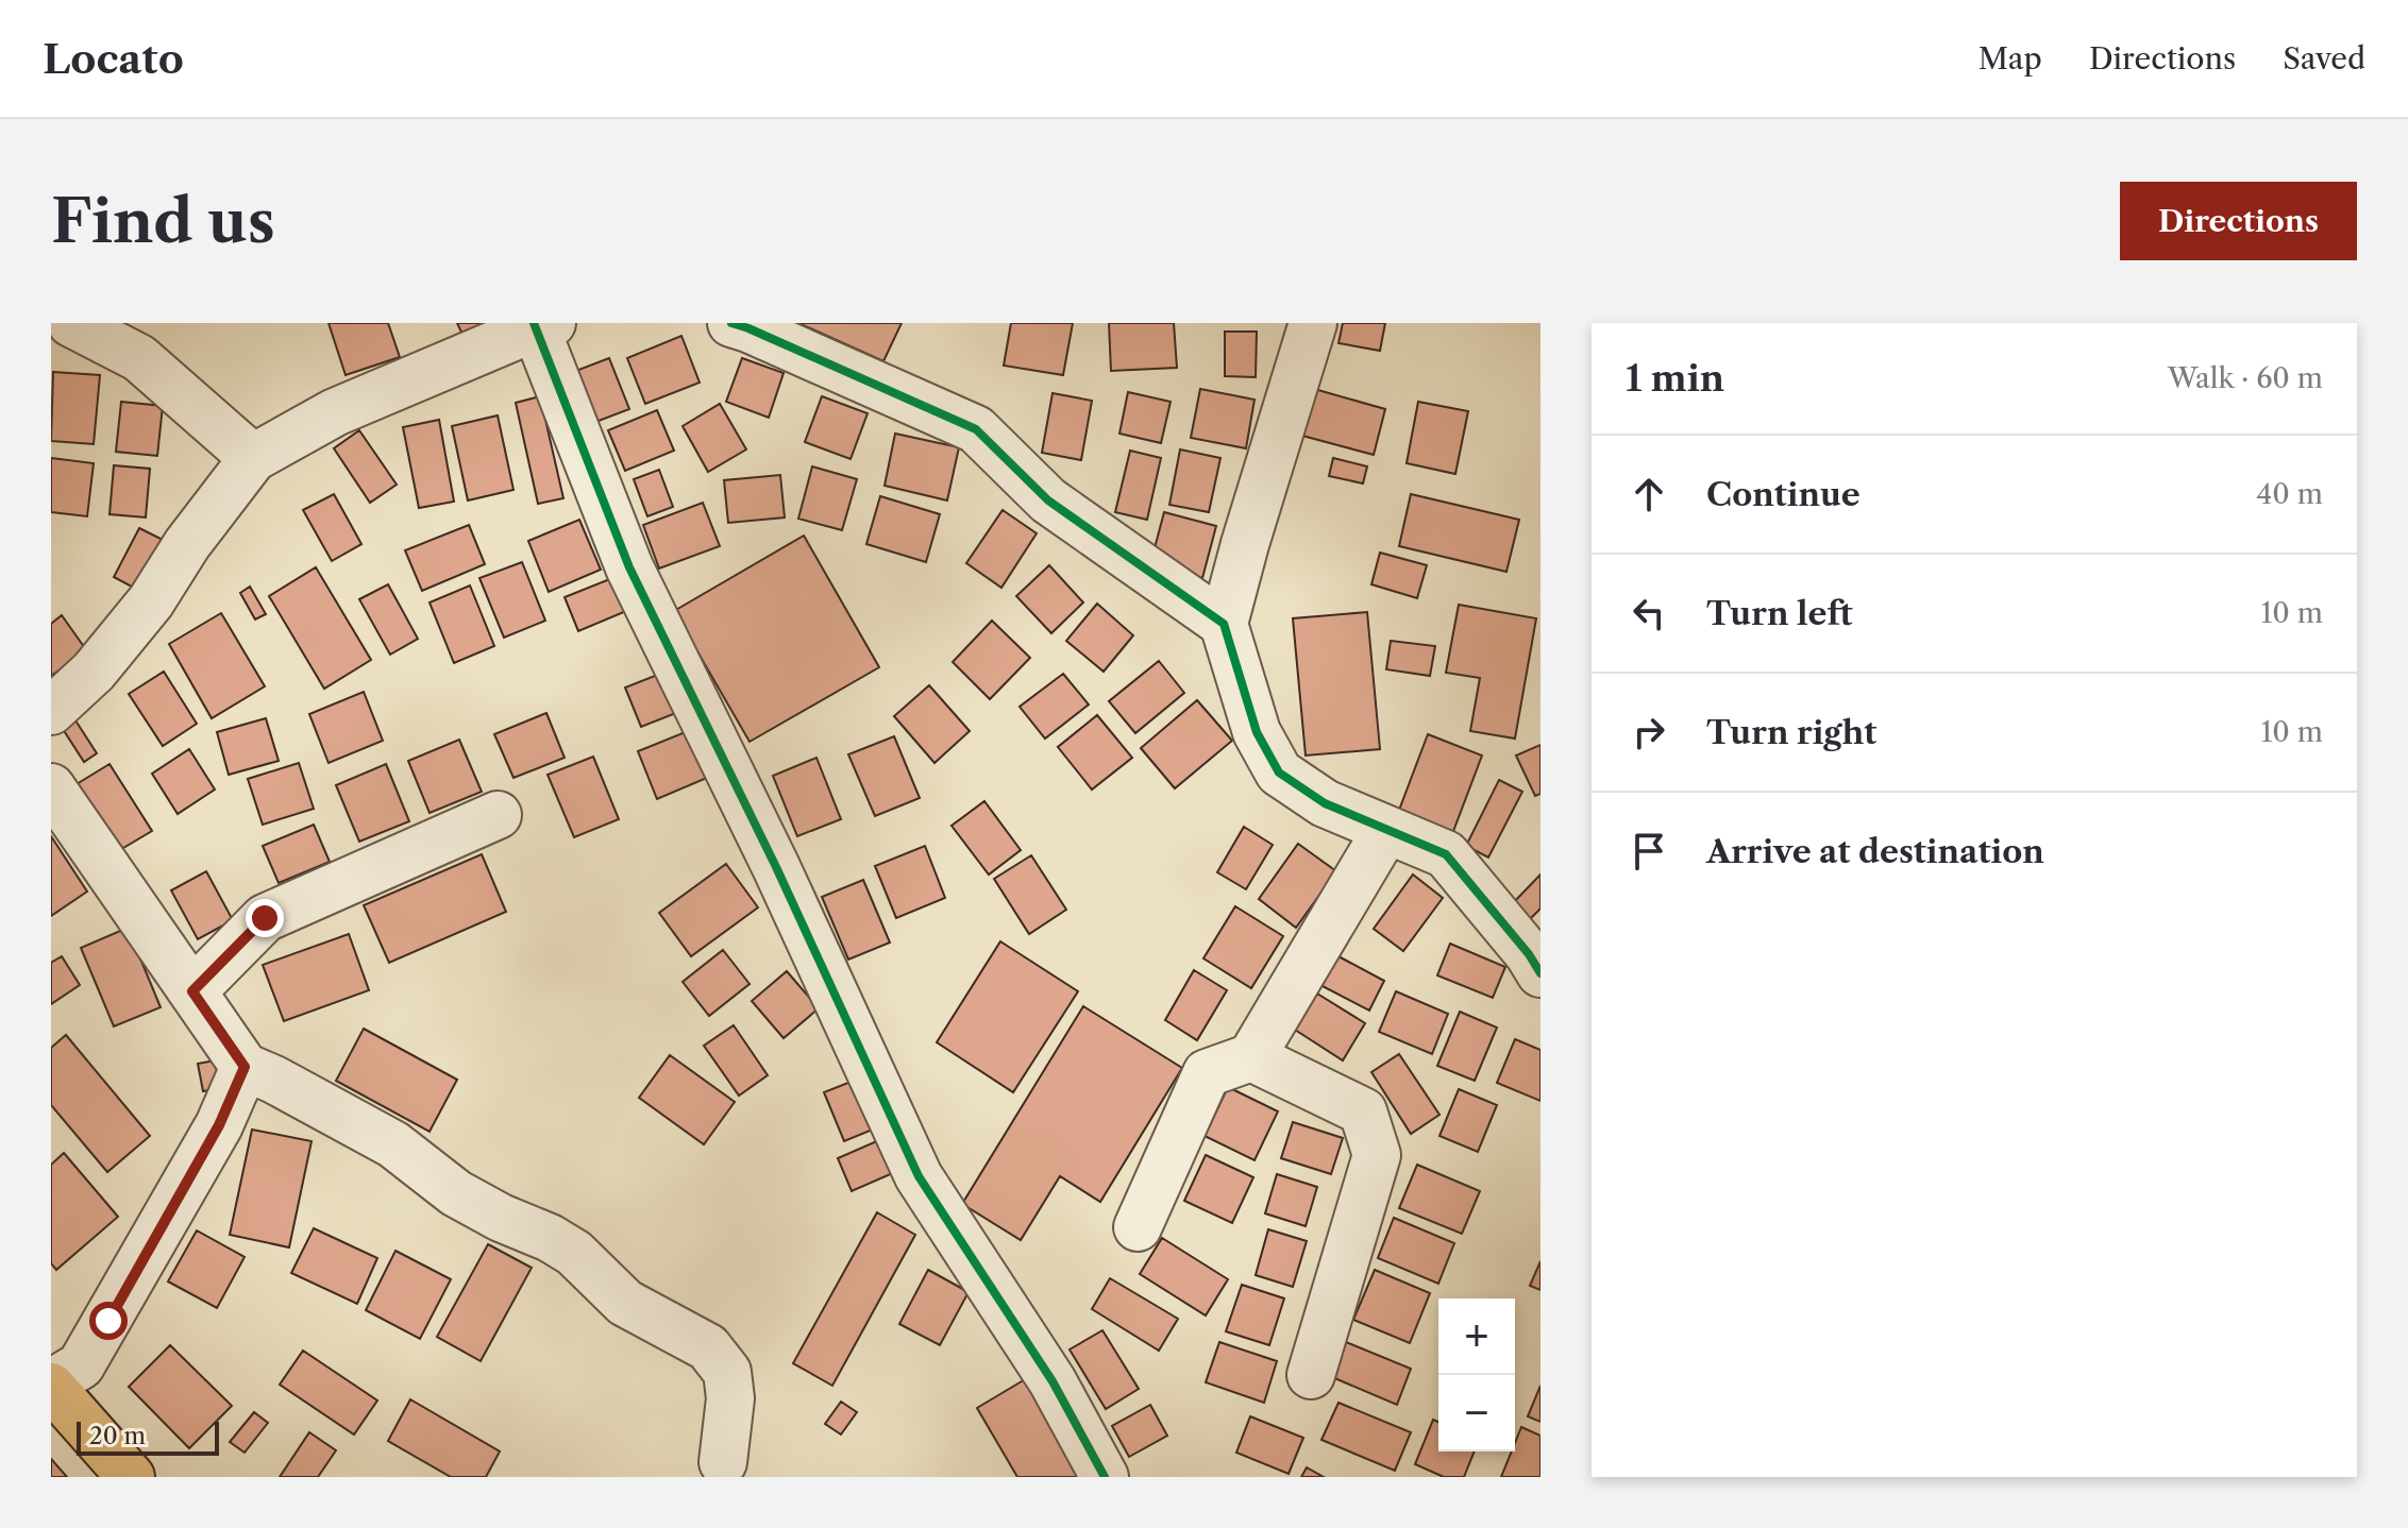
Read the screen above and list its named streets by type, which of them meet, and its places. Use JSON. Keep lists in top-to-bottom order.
{
  "scale_bar": "20 m",
  "page": {
    "header": "Locato",
    "nav": ["Map", "Directions", "Saved"],
    "buttons": "Directions",
    "title": "Find us",
    "heading": ["1 min", "Walk · 60 m"],
    "list": [
      ["Continue", "40 m"],
      ["Turn left", "10 m"],
      ["Turn right", "10 m"],
      "Arrive at destination"
    ],
    "map_buttons": ["+", "−"],
    "scale": "20 m"
  }
}
